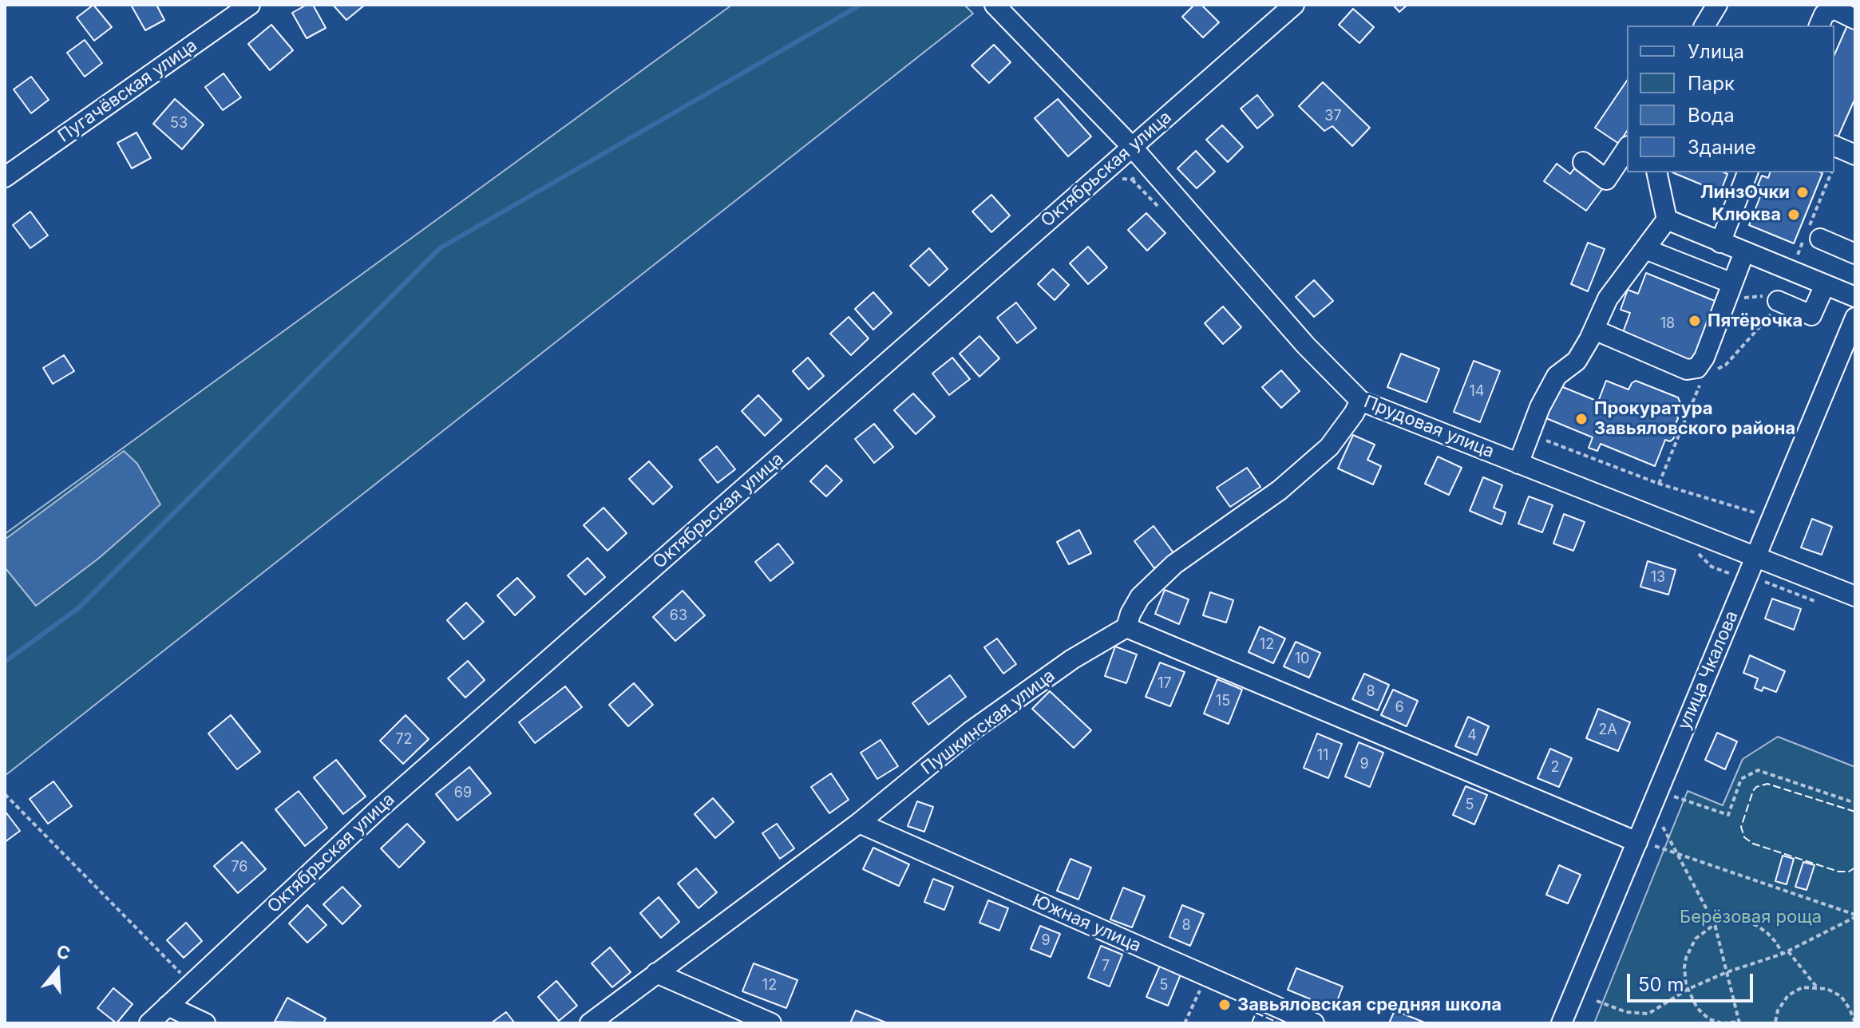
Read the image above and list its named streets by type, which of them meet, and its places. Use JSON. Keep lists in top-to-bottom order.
{
  "streets": {
    "street": [
      "Пугачёвская улица",
      "Октябрьская улица",
      "Прудовая улица",
      "улица Чкалова",
      "Пушкинская улица",
      "Южная улица"
    ]
  },
  "crossings": [
    ["Октябрьская улица", "Прудовая улица"],
    ["Прудовая улица", "улица Чкалова"],
    ["Пушкинская улица", "Южная улица"]
  ],
  "parks": ["Берёзовая роща"],
  "places": [
    "ЛинзОчки",
    "Клюква",
    "Пятёрочка",
    "Прокуратура Завьяловского района",
    "Завьяловская средняя школа"
  ],
  "house_numbers": [
    "37",
    "53",
    "18",
    "14",
    "13",
    "63",
    "12",
    "10",
    "17",
    "8",
    "15",
    "6",
    "2А",
    "4",
    "72",
    "11",
    "9",
    "2",
    "69",
    "5",
    "76",
    "8",
    "9",
    "7",
    "12",
    "5"
  ],
  "legend": [
    "Улица",
    "Парк",
    "Вода",
    "Здание"
  ],
  "scale_bar": "50 m",
  "north": "top"
}
